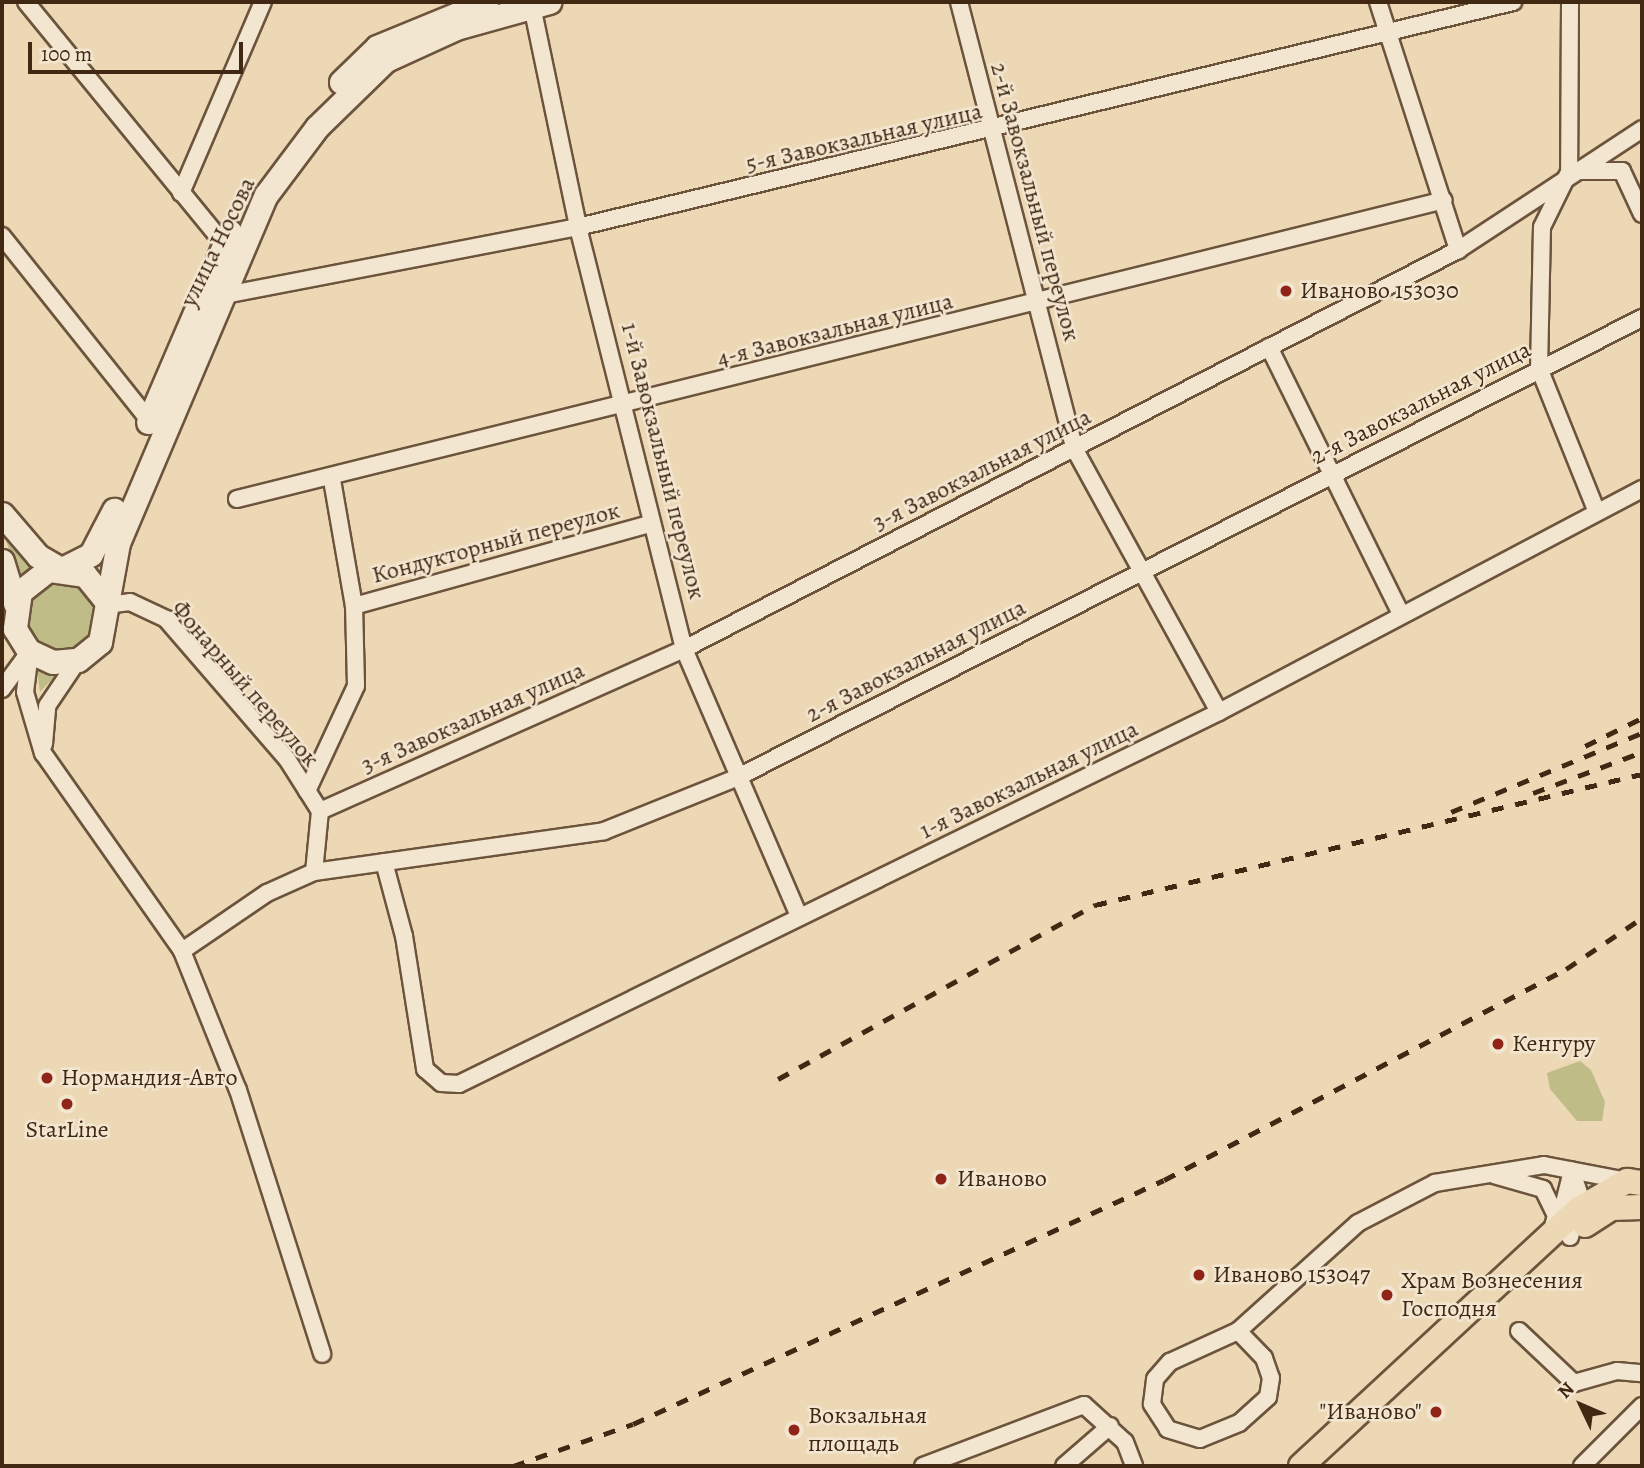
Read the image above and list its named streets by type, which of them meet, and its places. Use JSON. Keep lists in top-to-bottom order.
{
  "streets": {
    "main road": ["улица Носова"],
    "street": [
      "5-я Завокзальная улица",
      "2-й Завокзальный переулок",
      "4-я Завокзальная улица",
      "2-я Завокзальная улица",
      "1-й Завокзальный переулок",
      "3-я Завокзальная улица",
      "Кондукторный переулок",
      "Фонарный переулок",
      "1-я Завокзальная улица"
    ]
  },
  "crossings": [
    ["5-я Завокзальная улица", "2-й Завокзальный переулок"],
    ["5-я Завокзальная улица", "улица Носова"],
    ["5-я Завокзальная улица", "1-й Завокзальный переулок"],
    ["2-й Завокзальный переулок", "4-я Завокзальная улица"],
    ["2-й Завокзальный переулок", "2-я Завокзальная улица"],
    ["2-й Завокзальный переулок", "3-я Завокзальная улица"],
    ["2-й Завокзальный переулок", "1-я Завокзальная улица"],
    ["улица Носова", "1-й Завокзальный переулок"],
    ["улица Носова", "Фонарный переулок"],
    ["4-я Завокзальная улица", "1-й Завокзальный переулок"],
    ["2-я Завокзальная улица", "1-й Завокзальный переулок"],
    ["2-я Завокзальная улица", "1-я Завокзальная улица"],
    ["1-й Завокзальный переулок", "3-я Завокзальная улица"],
    ["1-й Завокзальный переулок", "Кондукторный переулок"],
    ["1-й Завокзальный переулок", "1-я Завокзальная улица"],
    ["3-я Завокзальная улица", "Фонарный переулок"]
  ],
  "places": [
    "Иваново 153030",
    "Кенгуру",
    "Нормандия-Авто",
    "StarLine",
    "Иваново",
    "Иваново 153047",
    "Храм Вознесения Господня",
    "\"Иваново\"",
    "Вокзальная площадь"
  ],
  "scale_bar": "100 m",
  "north": "top left"
}
